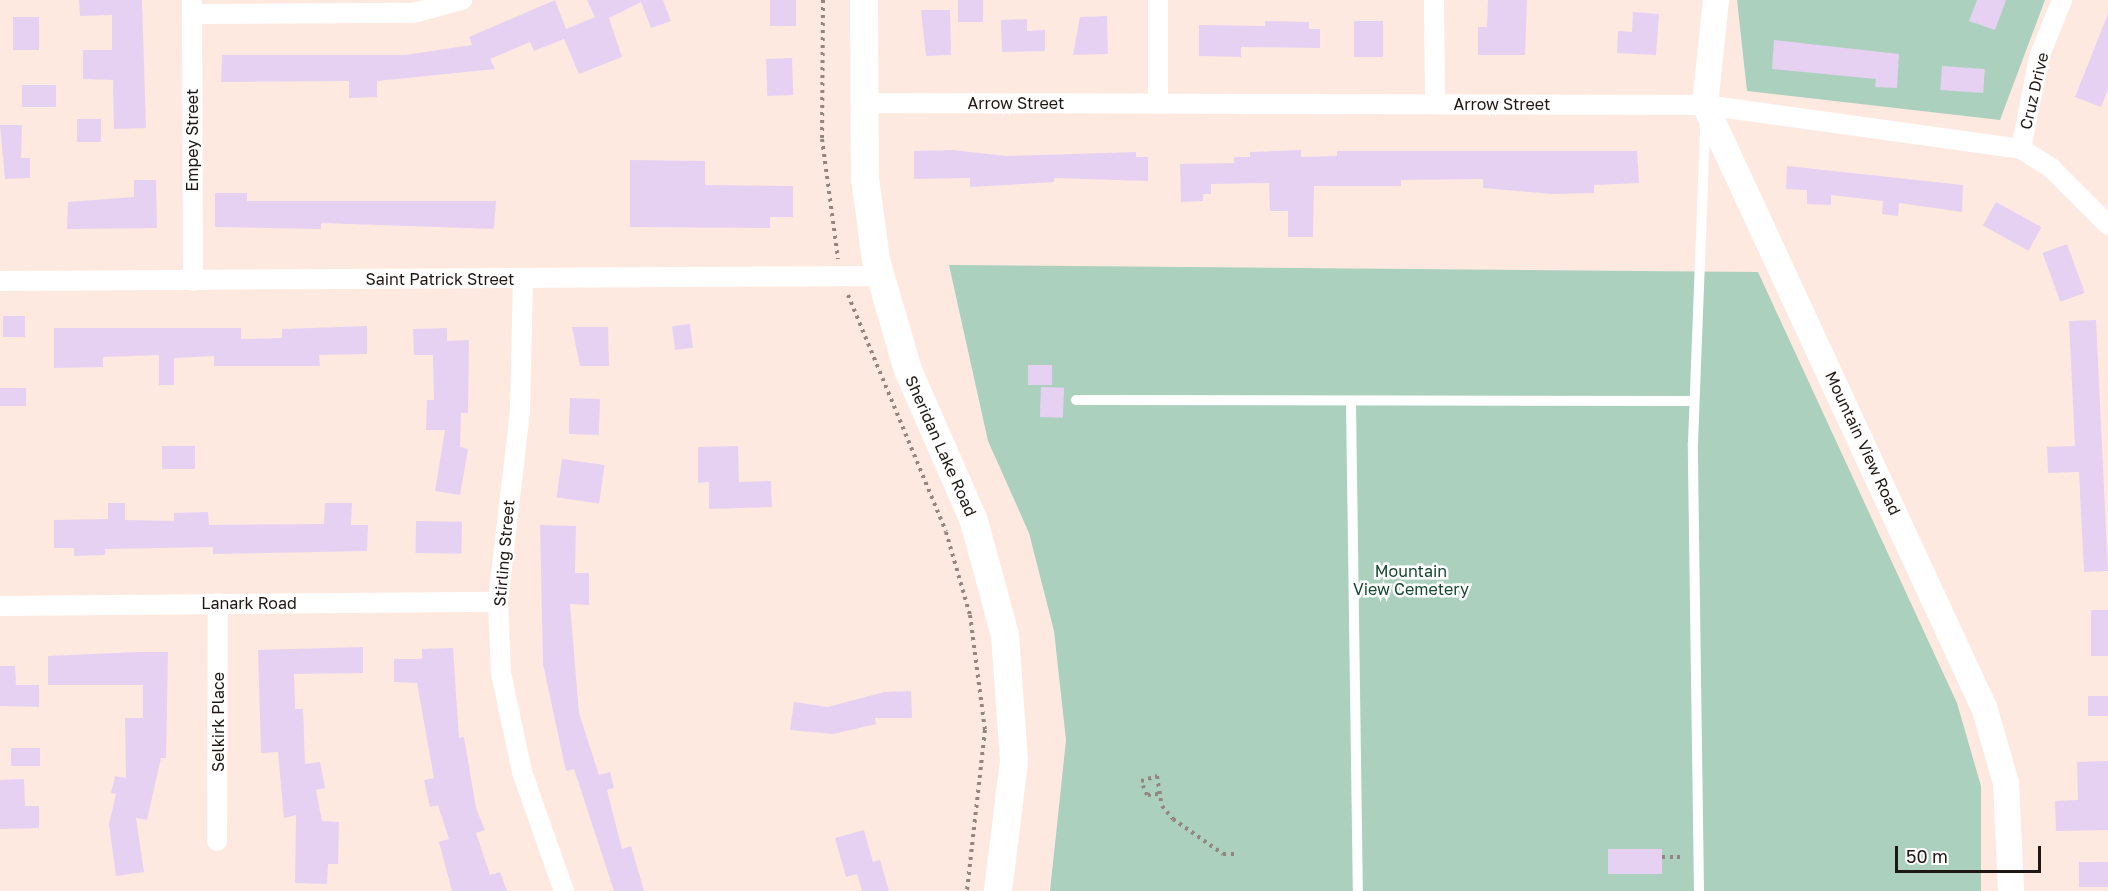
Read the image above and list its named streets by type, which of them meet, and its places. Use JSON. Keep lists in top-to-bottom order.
{
  "streets": {
    "main road": ["Sheridan Lake Road"],
    "street": [
      "Cruz Drive",
      "Arrow Street",
      "Empey Street",
      "Saint Patrick Street",
      "Mountain View Road",
      "Stirling Street",
      "Lanark Road",
      "Selkirk Place"
    ]
  },
  "crossings": [
    ["Cruz Drive", "Arrow Street"],
    ["Arrow Street", "Mountain View Road"],
    ["Arrow Street", "Sheridan Lake Road"],
    ["Empey Street", "Saint Patrick Street"],
    ["Saint Patrick Street", "Sheridan Lake Road"],
    ["Saint Patrick Street", "Stirling Street"],
    ["Stirling Street", "Lanark Road"],
    ["Lanark Road", "Selkirk Place"]
  ],
  "parks": ["Mountain View Cemetery"],
  "scale_bar": "50 m"
}
